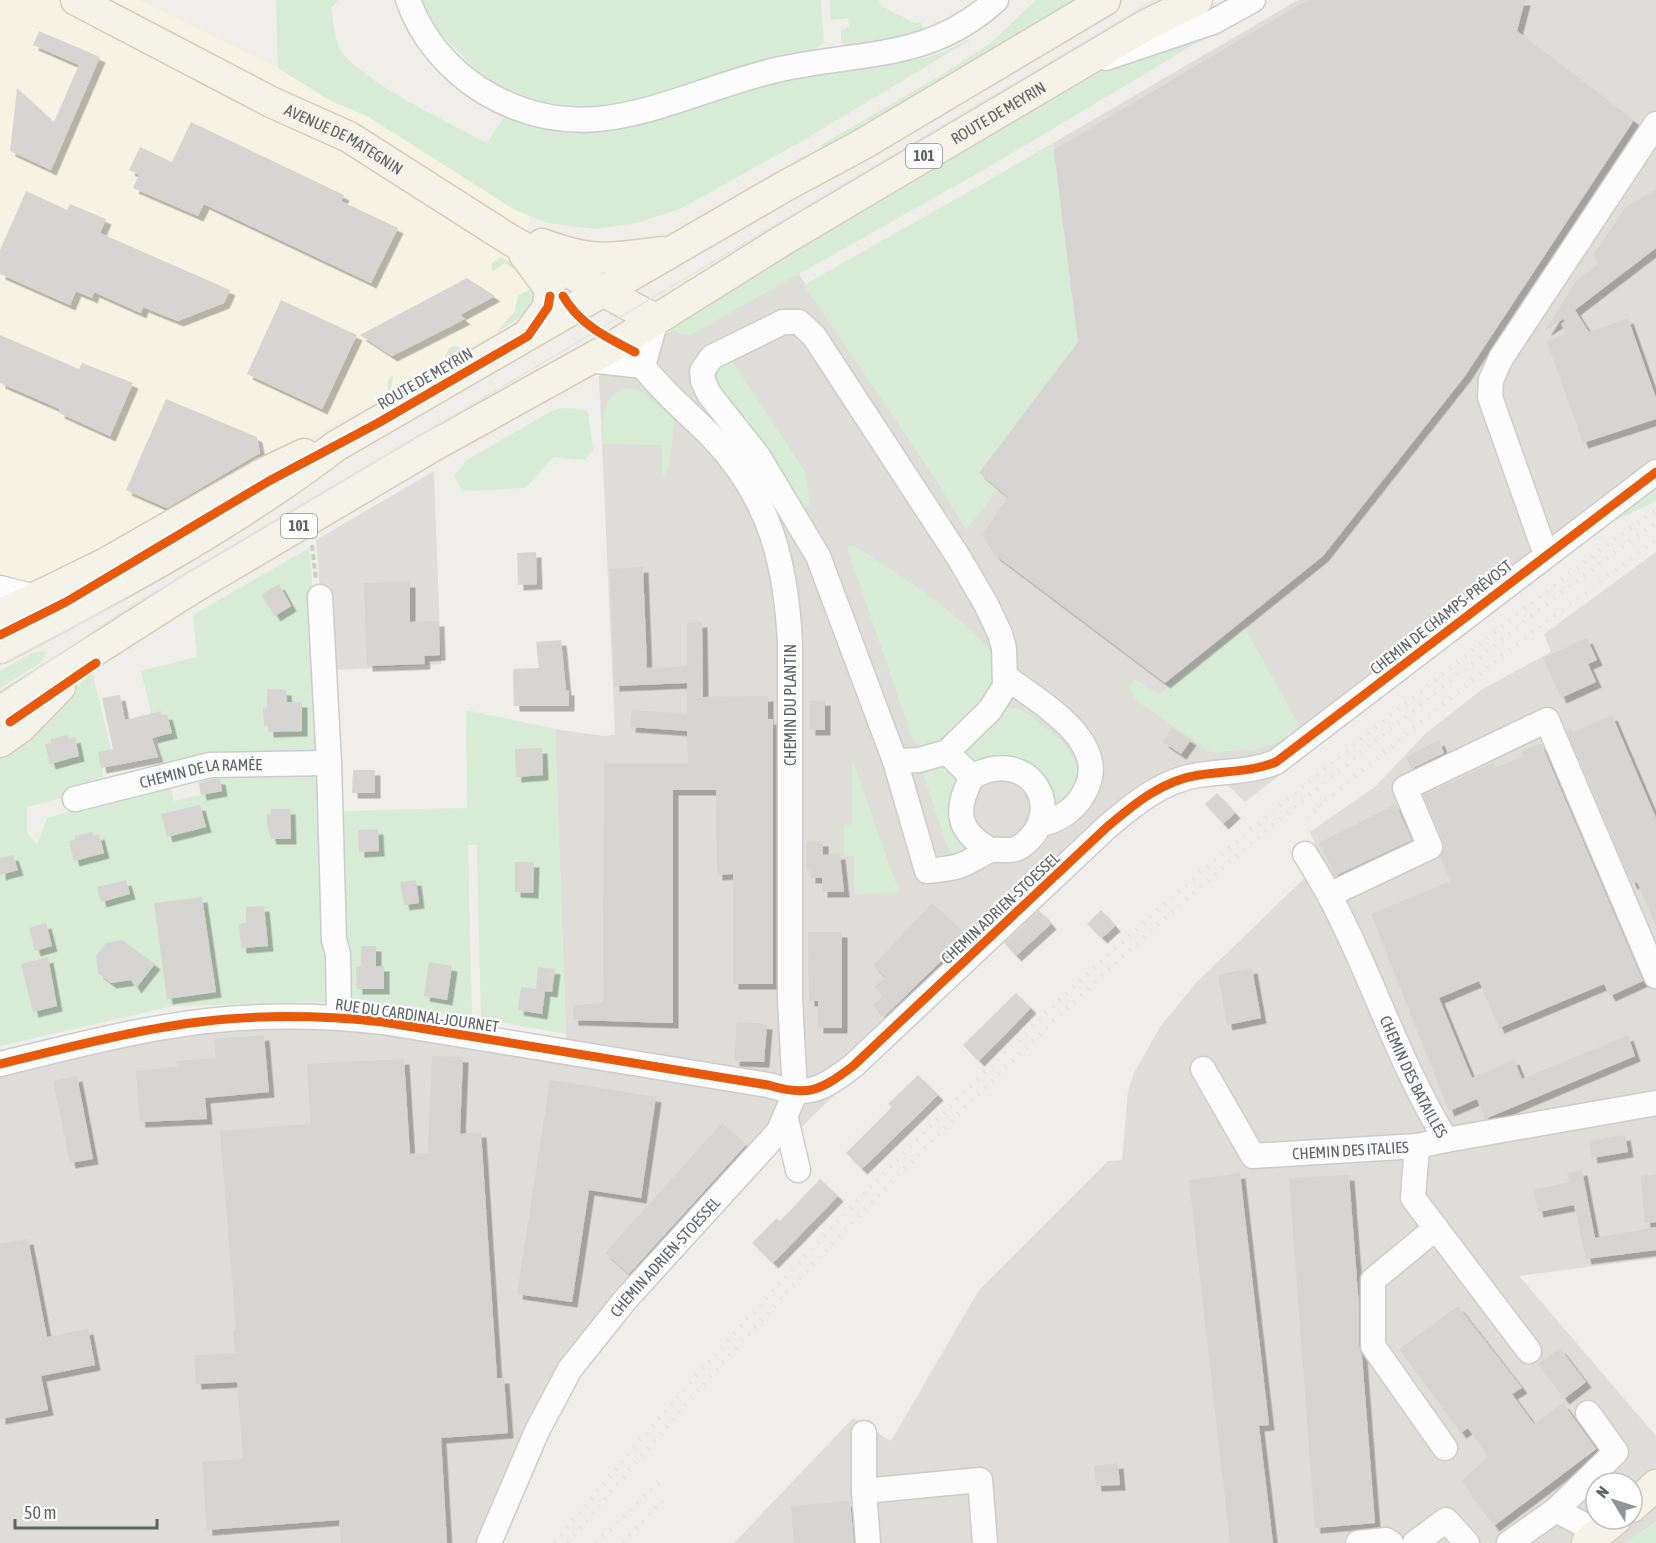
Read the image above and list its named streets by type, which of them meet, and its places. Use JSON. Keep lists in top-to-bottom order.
{
  "streets": {
    "main road": ["ROUTE DE MEYRIN", "AVENUE DE MATEGNIN", "101"],
    "street": [
      "CHEMIN DE CHAMPS-PRÉVOST",
      "CHEMIN DU PLANTIN",
      "CHEMIN DE LA RAMÉE",
      "CHEMIN ADRIEN-STOESSEL",
      "RUE DU CARDINAL-JOURNET",
      "CHEMIN DES BATAILLES",
      "CHEMIN DES ITALIES"
    ]
  },
  "crossings": [
    ["ROUTE DE MEYRIN", "AVENUE DE MATEGNIN"],
    ["CHEMIN DE CHAMPS-PRÉVOST", "CHEMIN ADRIEN-STOESSEL"],
    ["CHEMIN DU PLANTIN", "CHEMIN ADRIEN-STOESSEL"],
    ["CHEMIN DU PLANTIN", "RUE DU CARDINAL-JOURNET"],
    ["CHEMIN ADRIEN-STOESSEL", "RUE DU CARDINAL-JOURNET"],
    ["CHEMIN DES BATAILLES", "CHEMIN DES ITALIES"]
  ],
  "scale_bar": "50 m",
  "north": "top left"
}
